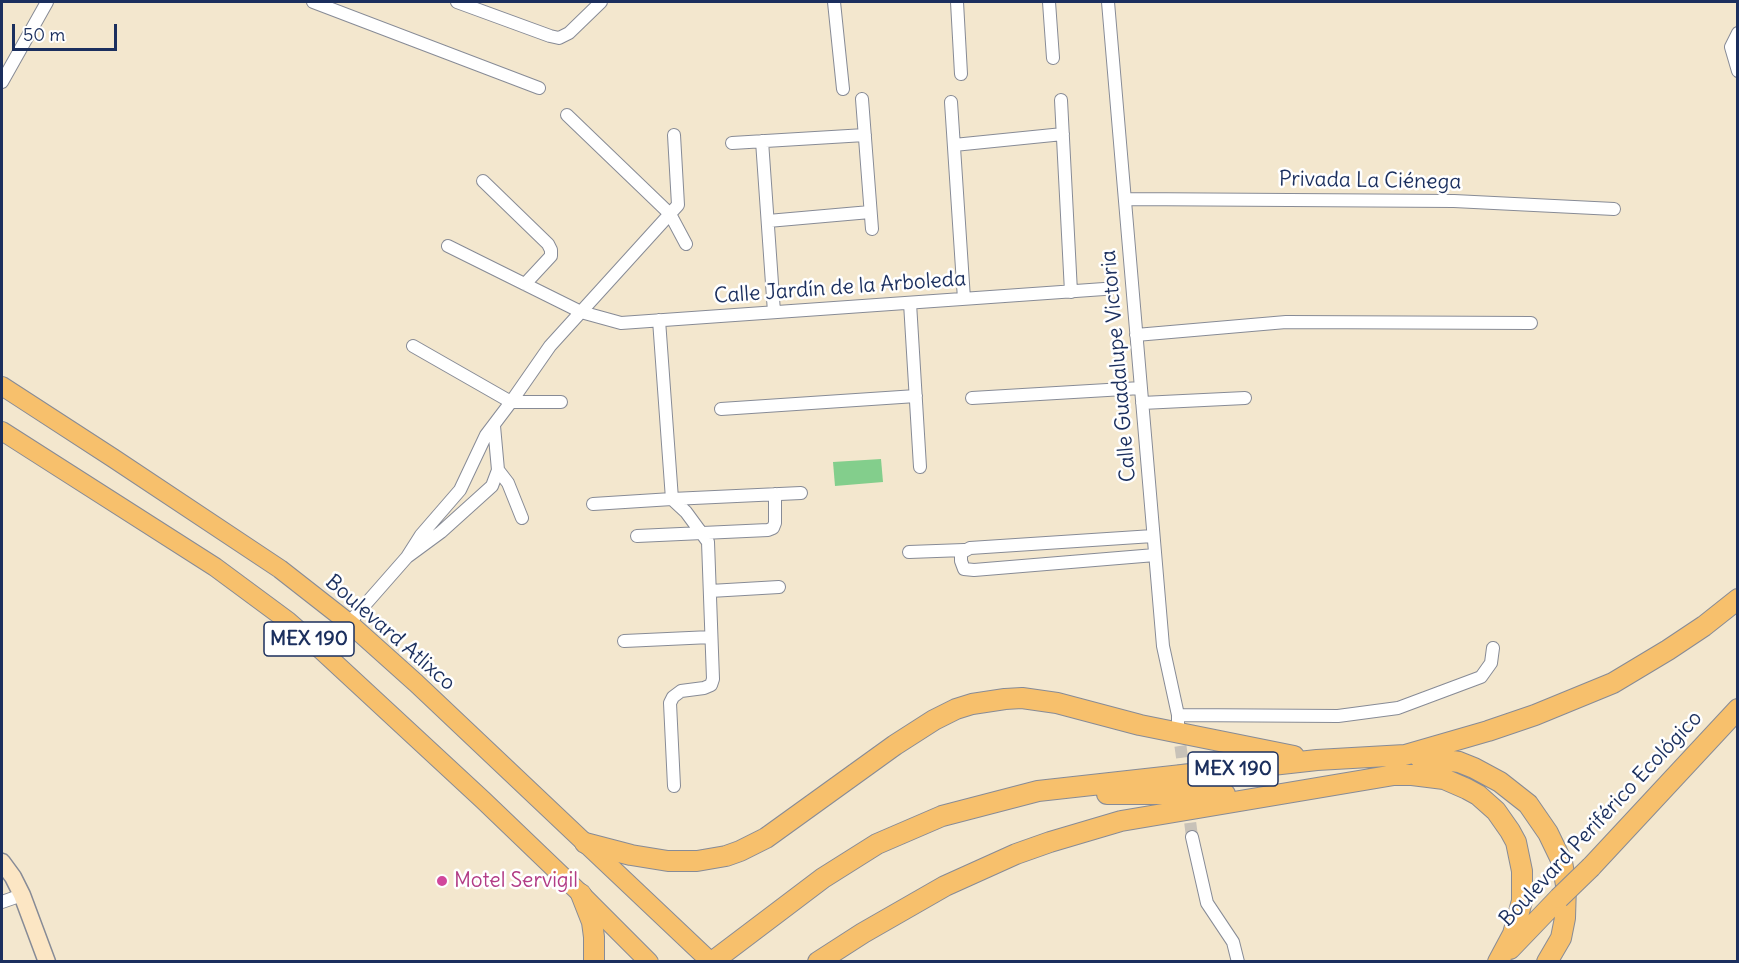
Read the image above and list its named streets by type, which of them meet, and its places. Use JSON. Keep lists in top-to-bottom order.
{
  "streets": {
    "highway": ["MEX 190", "Boulevard Periférico Ecológico"],
    "main road": ["Boulevard Atlixco"],
    "street": ["Privada La Ciénega", "Calle Jardín de la Arboleda", "Calle Guadalupe Victoria"]
  },
  "crossings": [
    ["Privada La Ciénega", "Calle Guadalupe Victoria"],
    ["Boulevard Atlixco", "MEX 190"]
  ],
  "places": ["Motel Servigil"],
  "scale_bar": "50 m"
}
